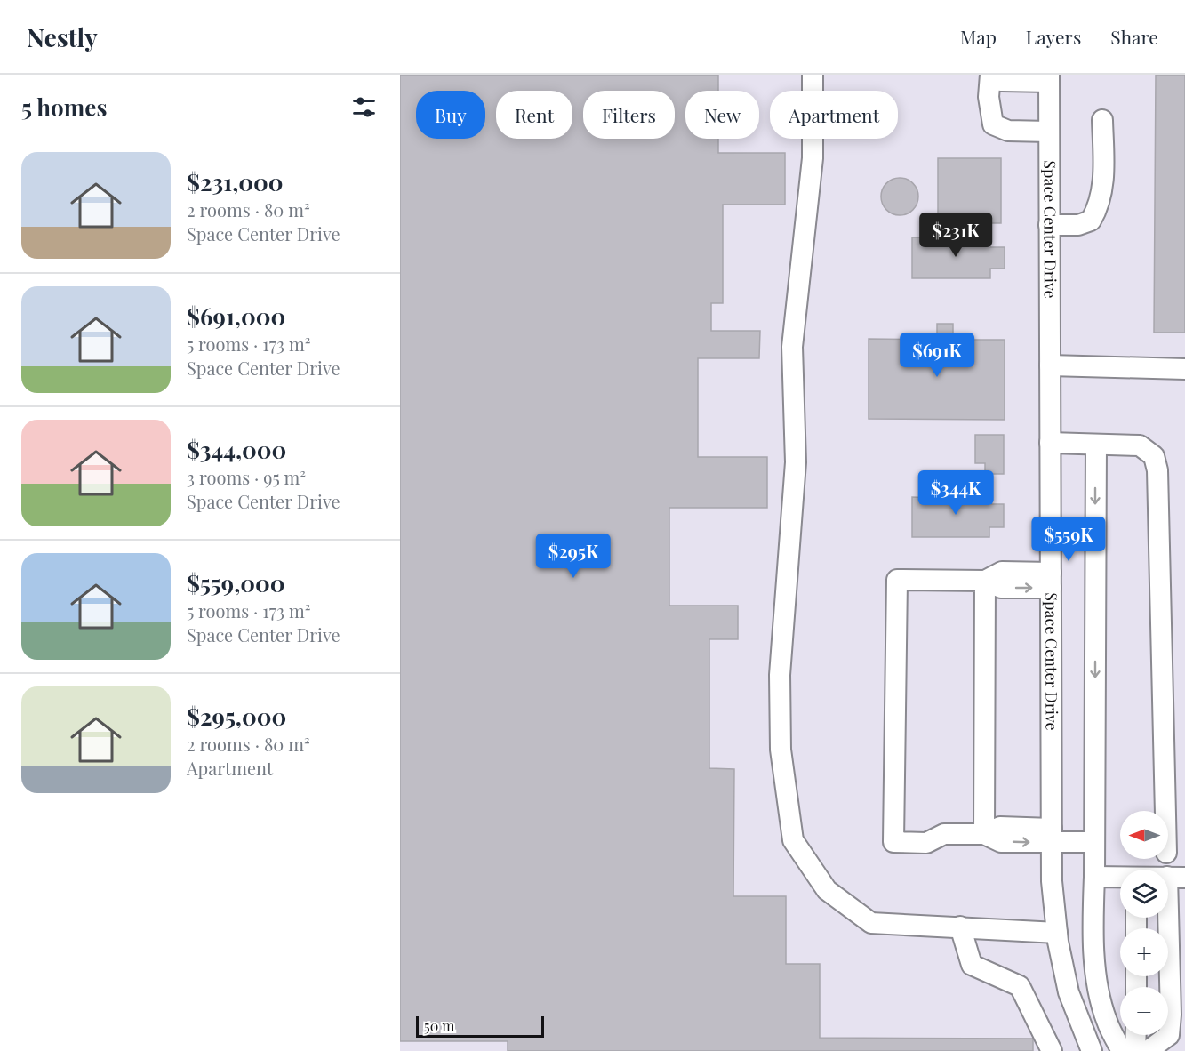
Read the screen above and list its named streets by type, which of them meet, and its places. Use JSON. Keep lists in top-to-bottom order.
{
  "streets": {
    "street": ["Space Center Drive"]
  },
  "scale_bar": "50 m",
  "north": "left",
  "page": {
    "header": "Nestly",
    "nav": ["Map", "Layers", "Share"],
    "heading": "5 homes",
    "chip": [
      "Buy",
      "Rent",
      "Filters",
      "New",
      "Apartment"
    ],
    "list": [
      {
        "name": "$231,000",
        "note": "2 rooms · 80 m² · Space Center Drive"
      },
      {
        "name": "$691,000",
        "note": "5 rooms · 173 m² · Space Center Drive"
      },
      {
        "name": "$344,000",
        "note": "3 rooms · 95 m² · Space Center Drive"
      },
      {
        "name": "$559,000",
        "note": "5 rooms · 173 m² · Space Center Drive"
      },
      {
        "name": "$295,000",
        "note": "2 rooms · 80 m² · Apartment"
      }
    ],
    "price": [
      "$231K",
      "$691K",
      "$344K",
      "$559K",
      "$295K"
    ],
    "map_buttons": ["+", "−"],
    "scale": "50 m"
  }
}
